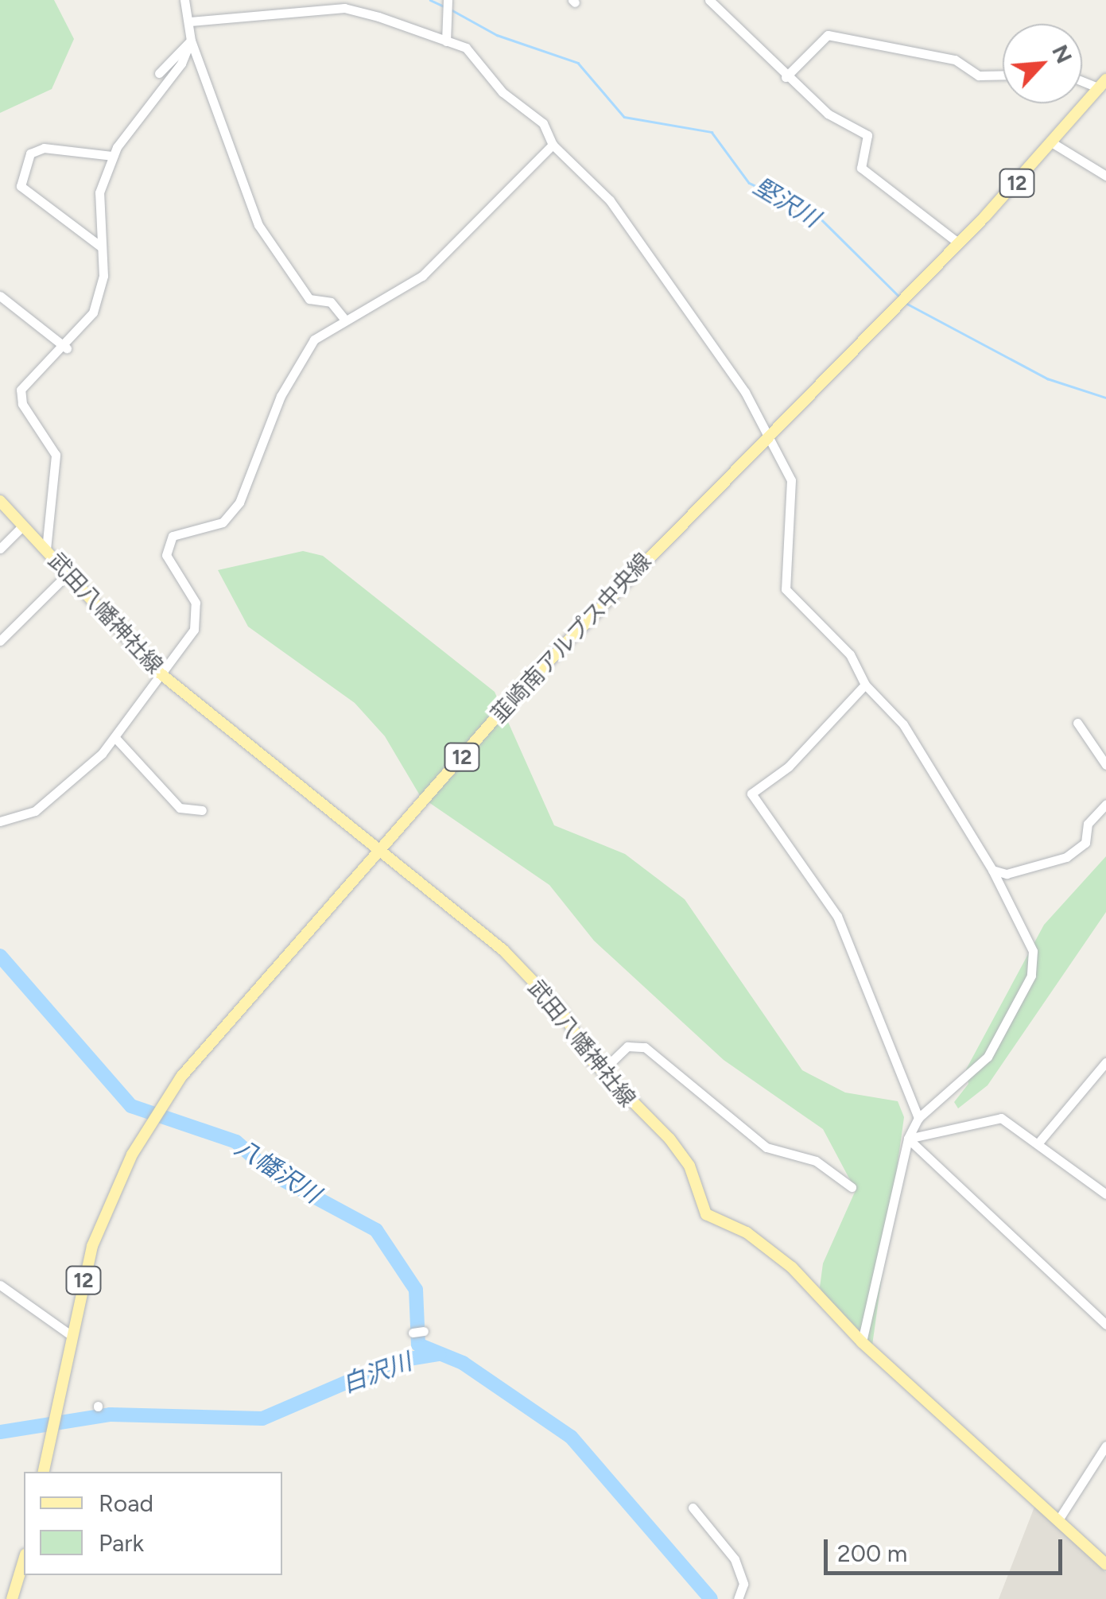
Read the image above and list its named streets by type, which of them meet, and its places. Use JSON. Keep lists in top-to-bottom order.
{
  "streets": {
    "main road": ["12", "武田八幡神社線", "韮崎南アルプス中央線"]
  },
  "crossings": [
    ["武田八幡神社線", "韮崎南アルプス中央線"]
  ],
  "water": ["堅沢川", "八幡沢川", "白沢川"],
  "legend": ["Road", "Park"],
  "scale_bar": "200 m",
  "north": "top right"
}
